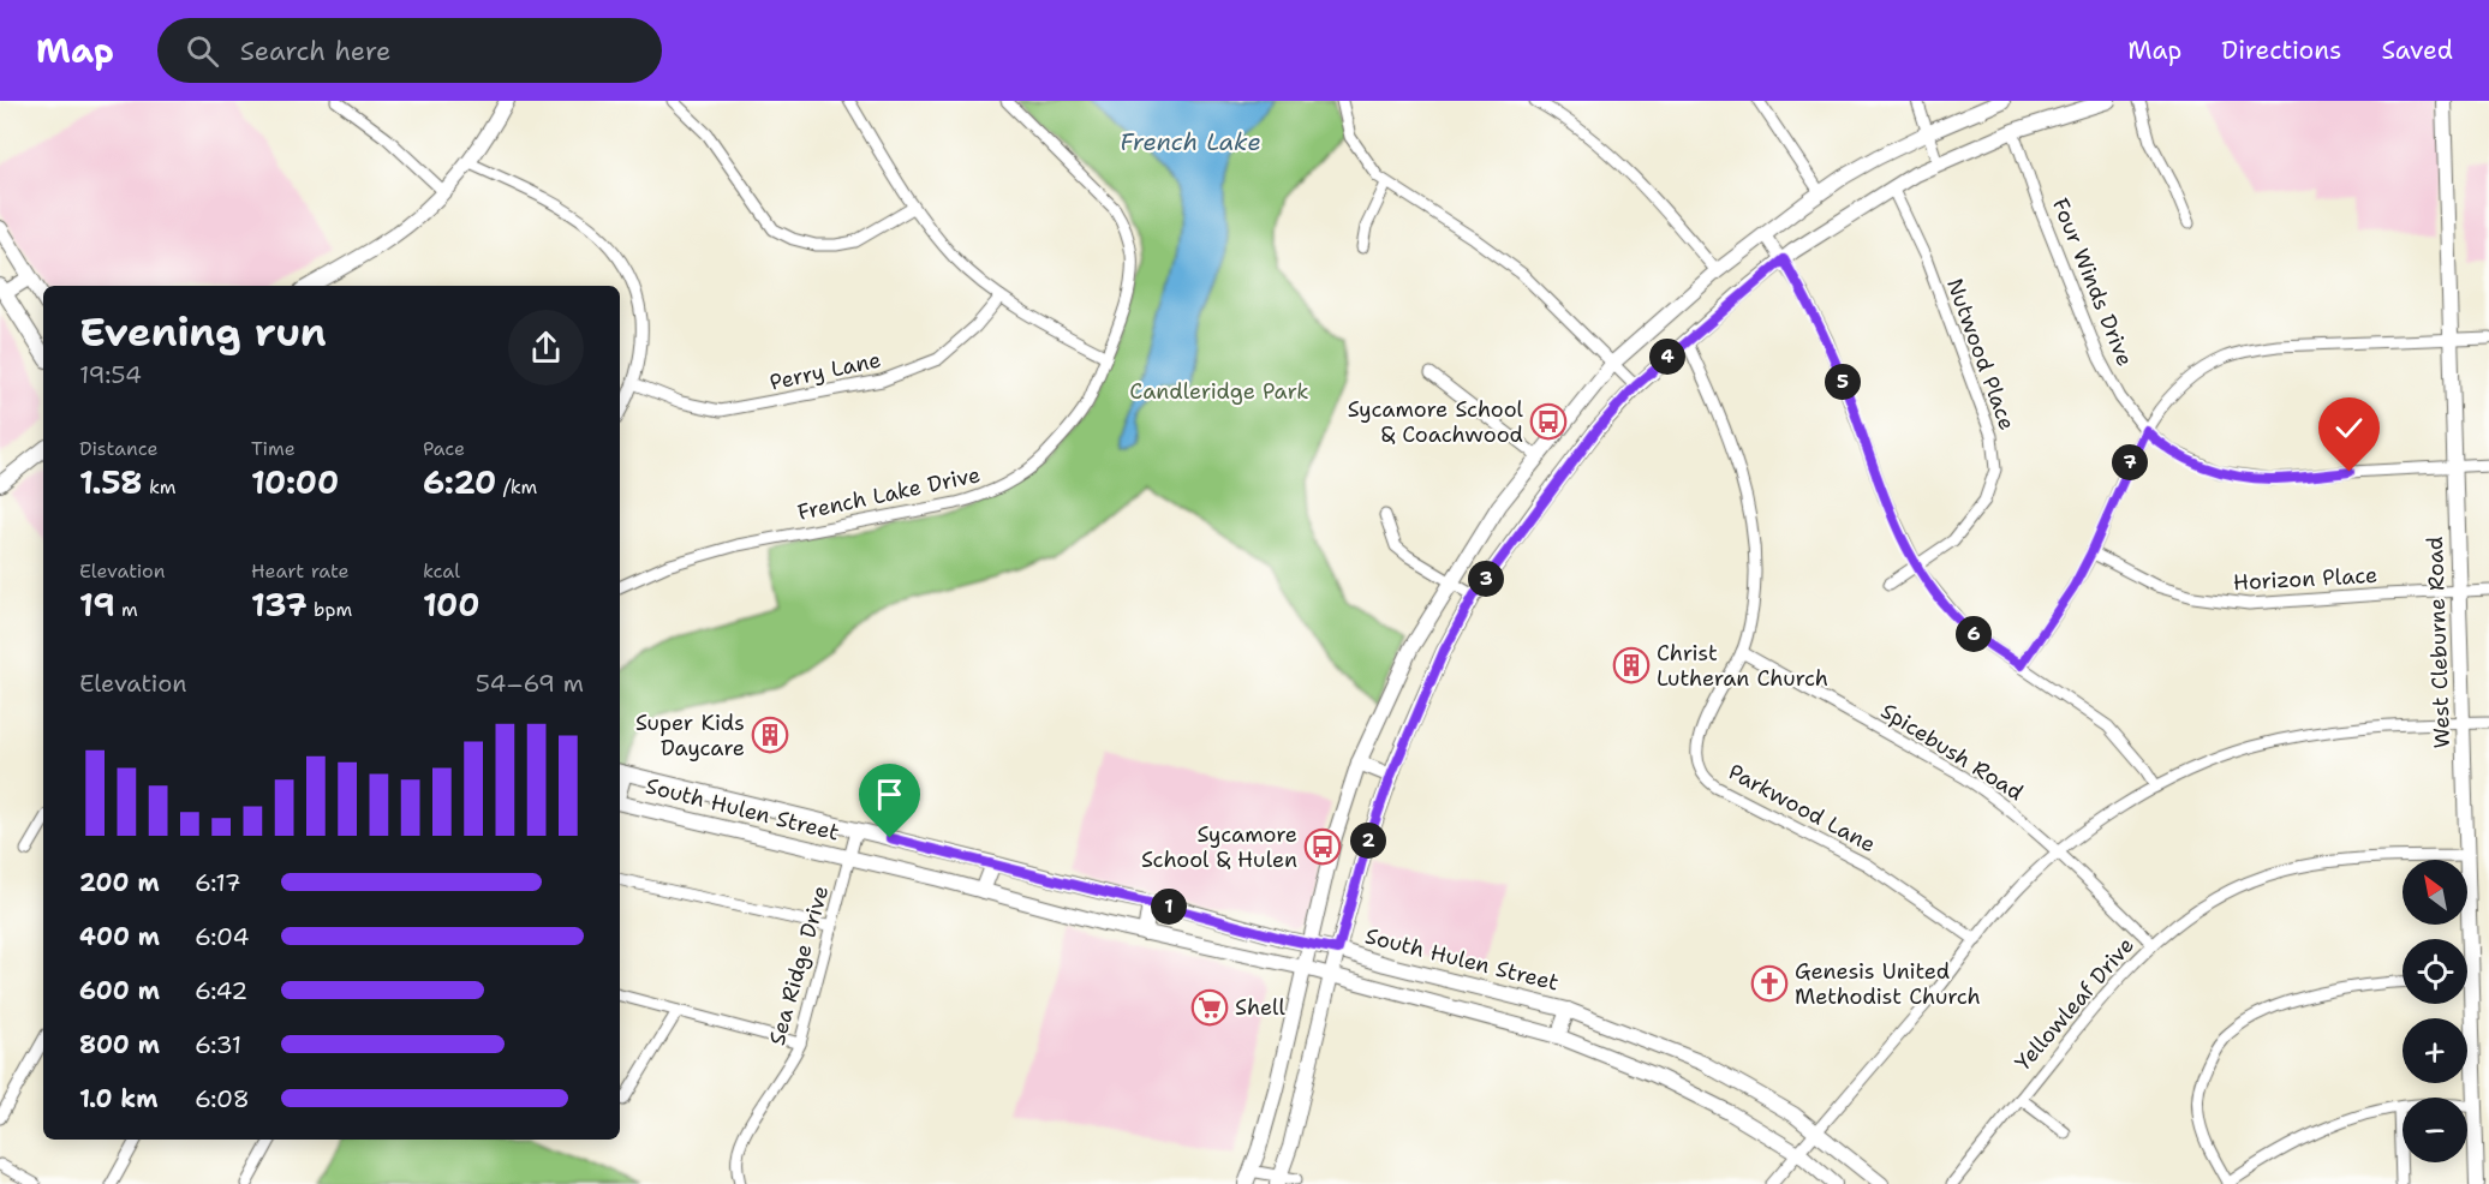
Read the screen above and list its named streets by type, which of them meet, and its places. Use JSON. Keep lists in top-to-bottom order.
{
  "streets": {
    "main road": ["West Cleburne Road", "South Hulen Street"],
    "street": [
      "Four Winds Drive",
      "Nutwood Place",
      "Perry Lane",
      "French Lake Drive",
      "Horizon Place",
      "Spicebush Road",
      "Parkwood Lane",
      "Sea Ridge Drive",
      "Yellowleaf Drive"
    ]
  },
  "crossings": [
    ["Four Winds Drive", "West Cleburne Road"],
    ["Horizon Place", "West Cleburne Road"],
    ["West Cleburne Road", "Yellowleaf Drive"],
    ["Spicebush Road", "Parkwood Lane"],
    ["Spicebush Road", "Yellowleaf Drive"],
    ["South Hulen Street", "Sea Ridge Drive"]
  ],
  "water": ["French Lake"],
  "parks": ["Candleridge Park"],
  "places": {
    "bus stop": ["Sycamore School & Coachwood", "Sycamore School & Hulen"],
    "building": ["Christ Lutheran Church", "Super Kids Daycare"],
    "church": ["Genesis United Methodist Church"],
    "supermarket": ["Shell"]
  },
  "north": "top left",
  "page": {
    "header": "Map",
    "search": "Search here",
    "nav": ["Map", "Directions", "Saved"],
    "heading": ["Evening run", "19:54"],
    "pins": [
      "4",
      "5",
      "7",
      "3",
      "6",
      "2",
      "1"
    ],
    "stats": [
      ["Distance", "1.58 km"],
      ["Time", "10:00"],
      ["Pace", "6:20 /km"],
      ["Elevation", "19 m"],
      ["Heart rate", "137 bpm"],
      ["kcal", "100"]
    ],
    "chart": ["Elevation", "54–69 m"],
    "list": [
      {
        "name": "200 m",
        "note": "6:17"
      },
      {
        "name": "400 m",
        "note": "6:04"
      },
      {
        "name": "600 m",
        "note": "6:42"
      },
      {
        "name": "800 m",
        "note": "6:31"
      },
      {
        "name": "1.0 km",
        "note": "6:08"
      }
    ],
    "map_buttons": ["+", "−"]
  }
}
